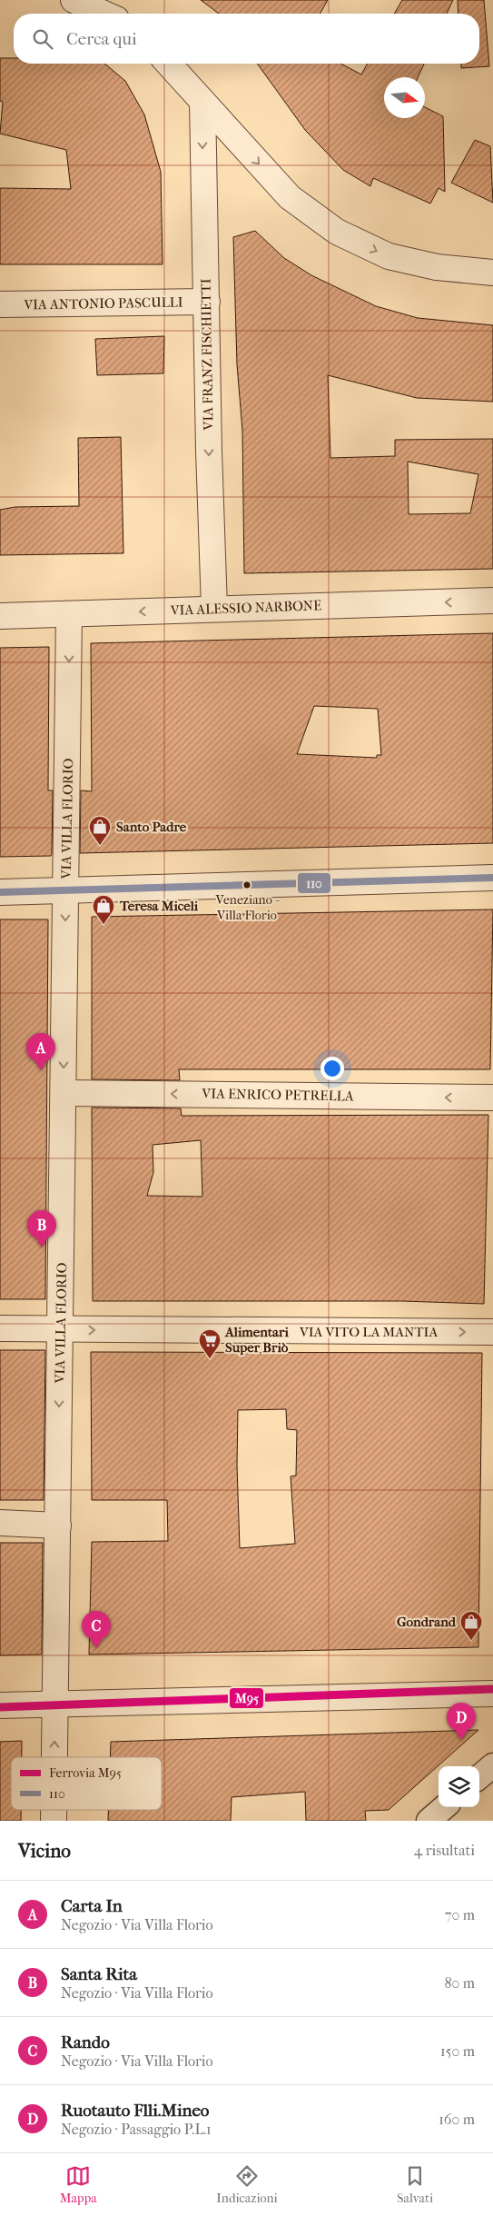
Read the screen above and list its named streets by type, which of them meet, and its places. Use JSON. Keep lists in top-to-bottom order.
{
  "streets": {
    "street": [
      "VIA ANTONIO PASCULLI",
      "VIA FRANZ FISCHIETTI",
      "VIA ALESSIO NARBONE",
      "VIA VILLA FLORIO",
      "VIA ENRICO PETRELLA",
      "VIA VITO LA MANTIA"
    ]
  },
  "crossings": [
    ["VIA ANTONIO PASCULLI", "VIA FRANZ FISCHIETTI"],
    ["VIA FRANZ FISCHIETTI", "VIA ALESSIO NARBONE"],
    ["VIA ALESSIO NARBONE", "VIA VILLA FLORIO"],
    ["VIA VILLA FLORIO", "VIA ENRICO PETRELLA"],
    ["VIA VILLA FLORIO", "VIA VITO LA MANTIA"]
  ],
  "one_way": [
    "VIA FRANZ FISCHIETTI",
    "VIA ALESSIO NARBONE",
    "VIA VILLA FLORIO",
    "VIA VITO LA MANTIA"
  ],
  "places": {
    "shop": ["Santo Padre", "Teresa Miceli", "Gondrand"],
    "other": ["Veneziano - Villa Florio"],
    "supermarket": ["Alimentari Super Briò"]
  },
  "lines": ["transit line 110", "rail line M95"],
  "legend": ["Ferrovia M95", "110"],
  "north": "right",
  "page": {
    "search": "Cerca qui",
    "pins": [
      "A",
      "B",
      "C",
      "D"
    ],
    "heading": ["Vicino", "4 risultati"],
    "list": [
      {
        "mark": "A",
        "name": "Carta In",
        "note": "Negozio · Via Villa Florio",
        "value": "70 m"
      },
      {
        "mark": "B",
        "name": "Santa Rita",
        "note": "Negozio · Via Villa Florio",
        "value": "80 m"
      },
      {
        "mark": "C",
        "name": "Rando",
        "note": "Negozio · Via Villa Florio",
        "value": "150 m"
      },
      {
        "mark": "D",
        "name": "Ruotauto Flli.Mineo",
        "note": "Negozio · Passaggio P.L.1",
        "value": "160 m"
      }
    ],
    "nav": ["Mappa", "Indicazioni", "Salvati"]
  }
}
